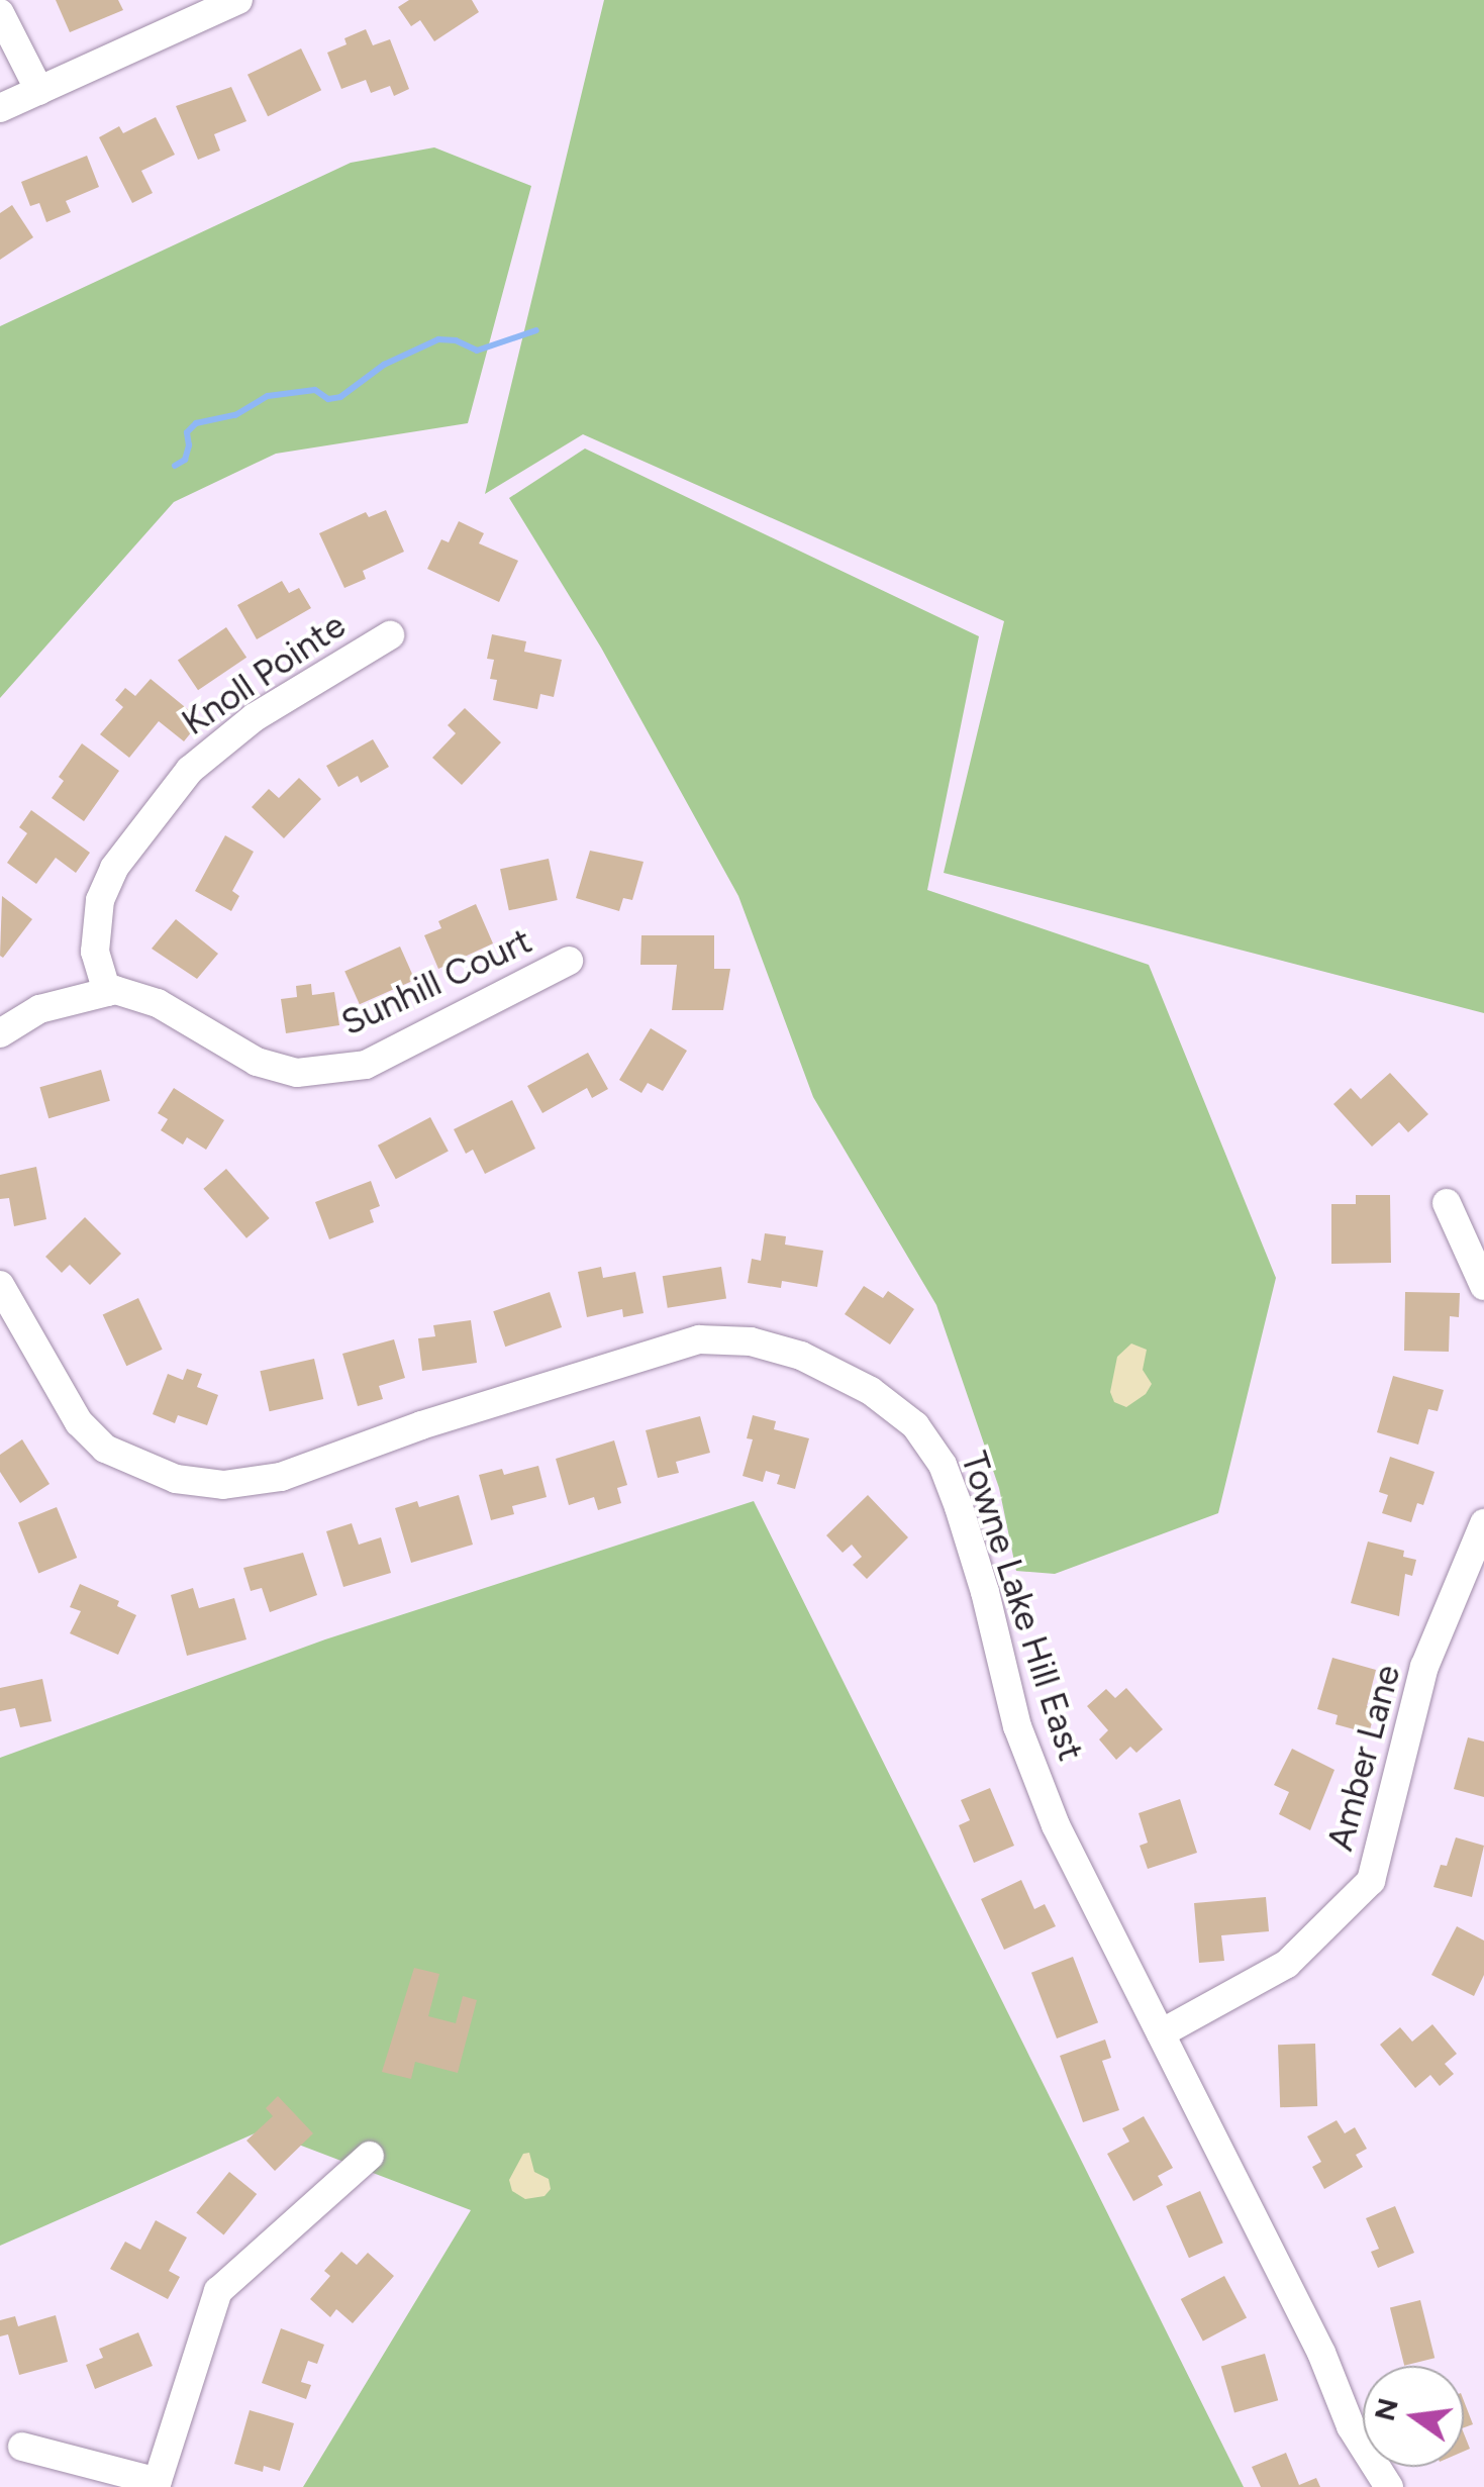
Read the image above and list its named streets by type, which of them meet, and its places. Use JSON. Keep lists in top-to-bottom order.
{
  "streets": {
    "street": [
      "Knoll Pointe",
      "Sunhill Court",
      "Towne Lake Hill East",
      "Amber Lane"
    ]
  },
  "crossings": [
    ["Knoll Pointe", "Sunhill Court"],
    ["Towne Lake Hill East", "Amber Lane"]
  ],
  "north": "left"
}
